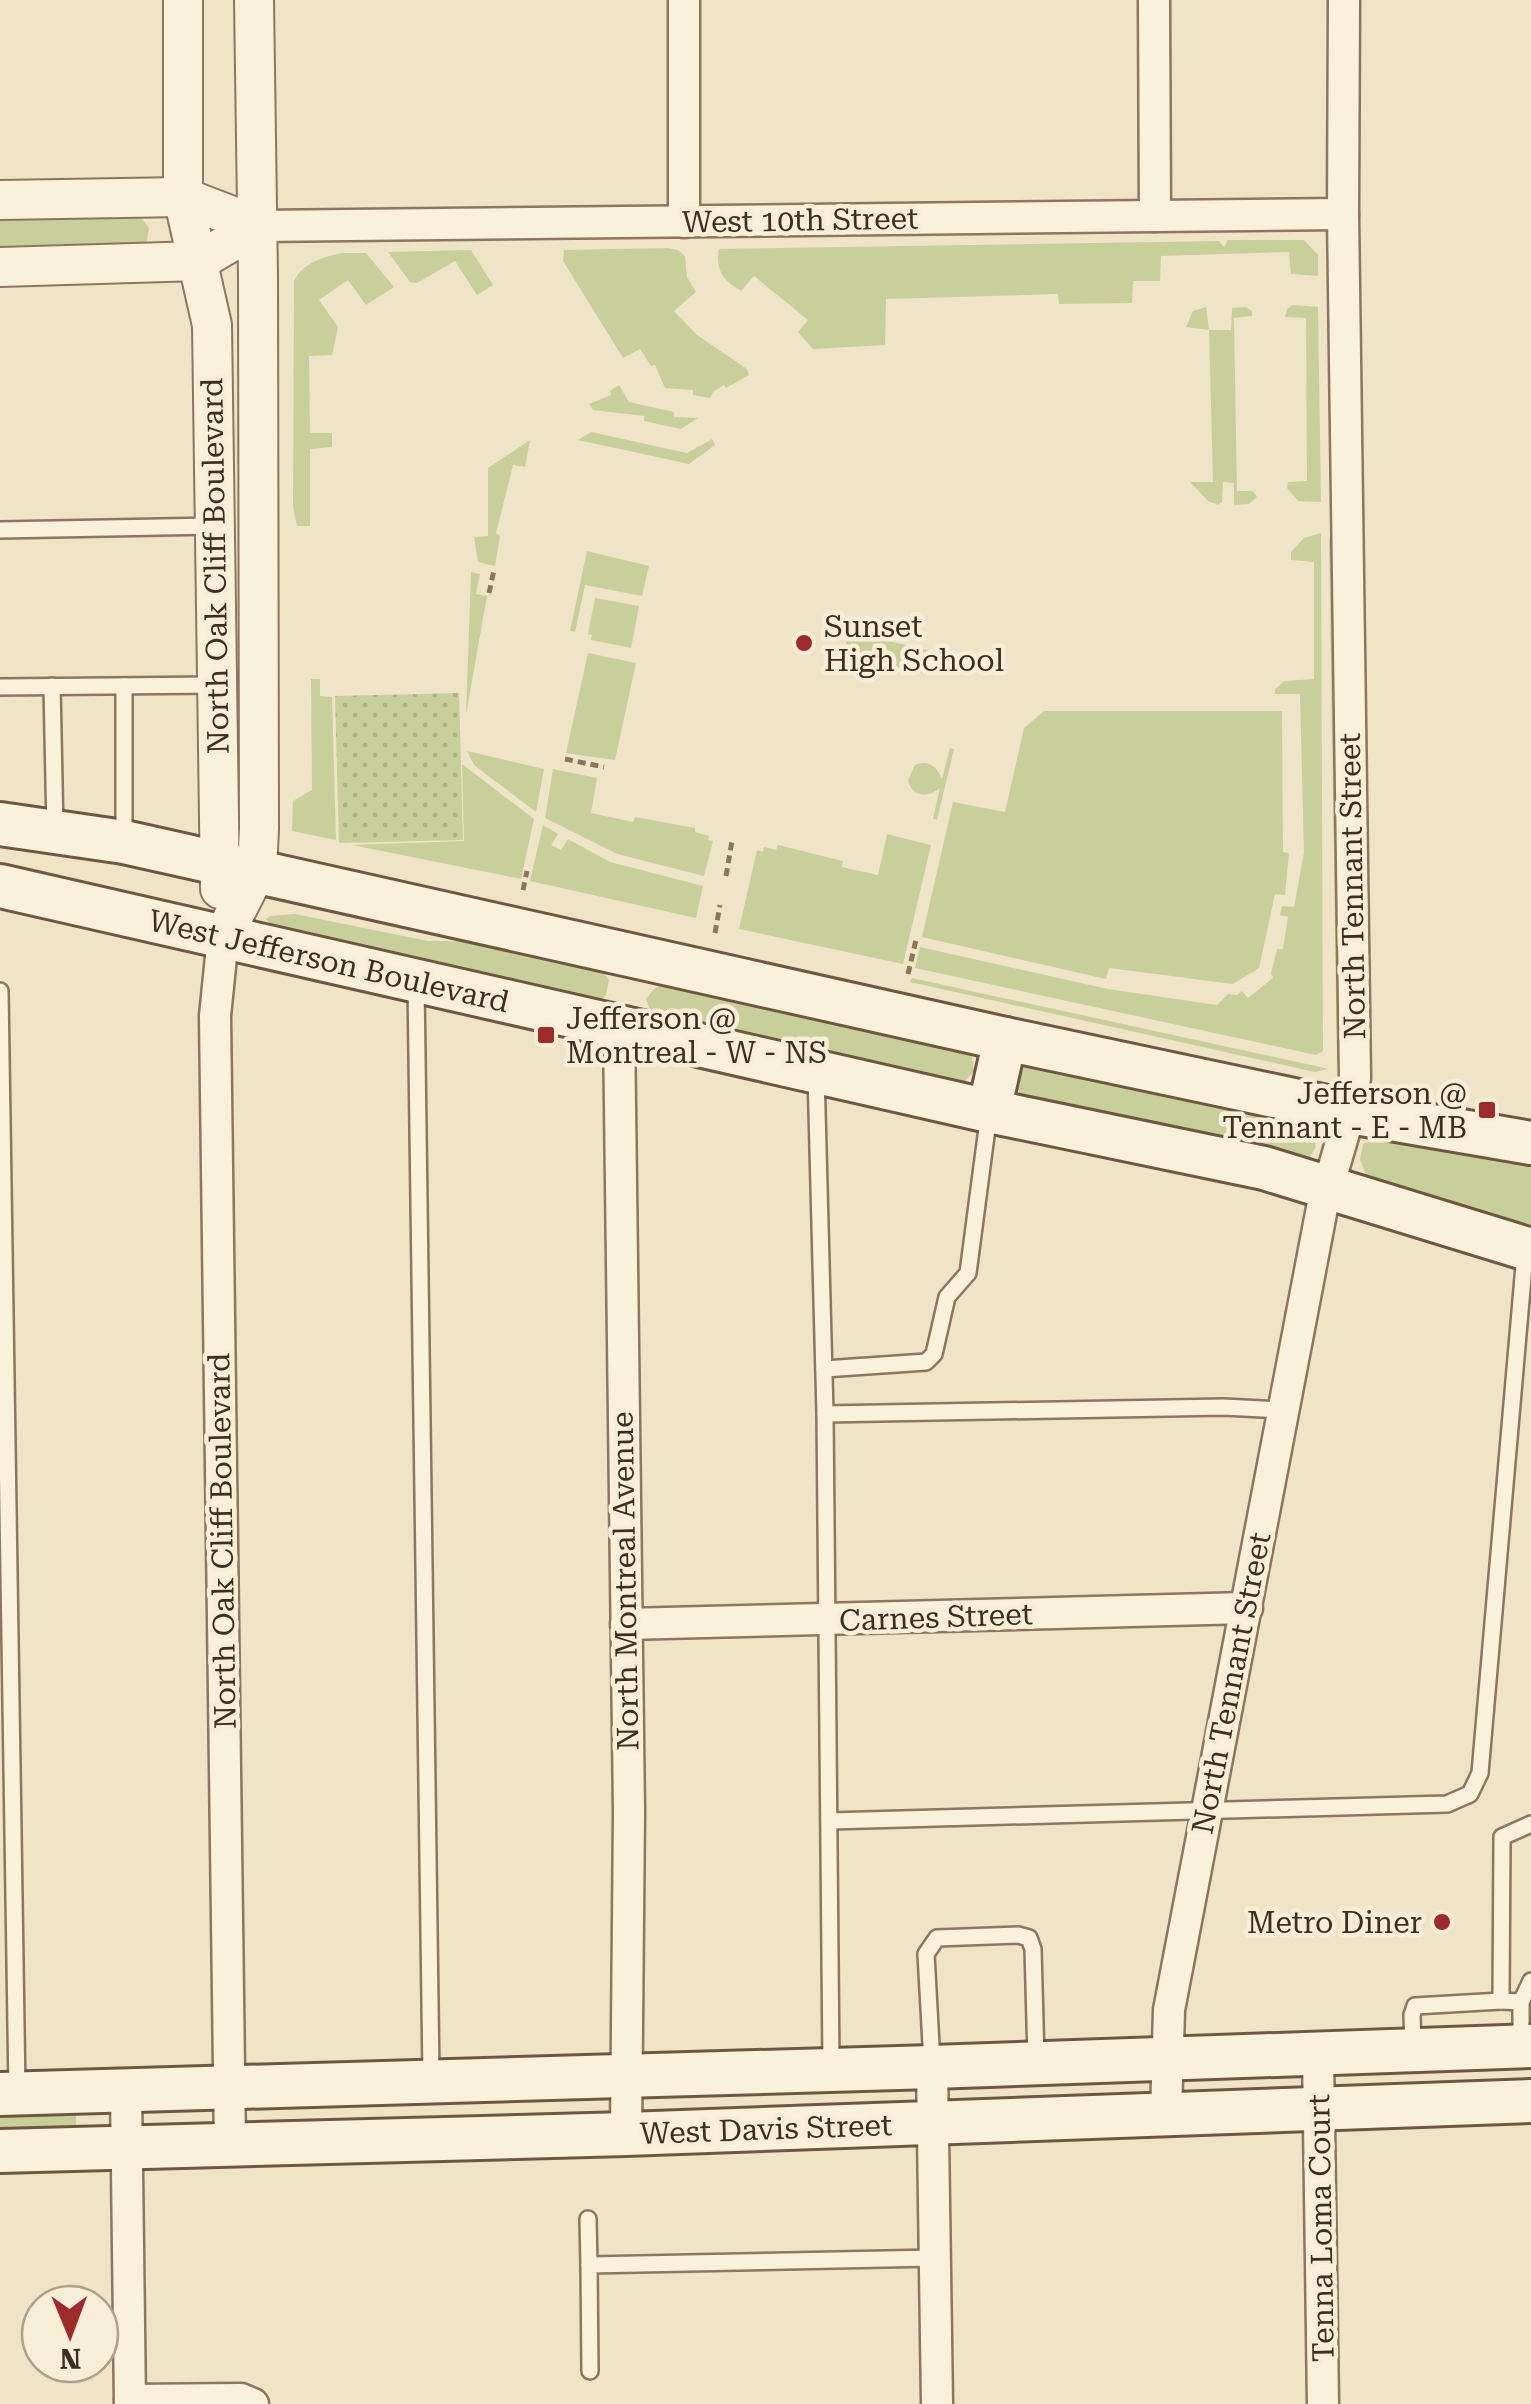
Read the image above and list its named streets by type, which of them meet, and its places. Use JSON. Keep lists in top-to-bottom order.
{
  "streets": {
    "main road": ["West Jefferson Boulevard", "West Davis Street"],
    "street": [
      "West 10th Street",
      "North Oak Cliff Boulevard",
      "North Tennant Street",
      "North Montreal Avenue",
      "Carnes Street",
      "Tenna Loma Court"
    ]
  },
  "crossings": [
    ["West 10th Street", "North Oak Cliff Boulevard"],
    ["West 10th Street", "North Tennant Street"],
    ["North Oak Cliff Boulevard", "West Jefferson Boulevard"],
    ["North Oak Cliff Boulevard", "West Davis Street"],
    ["North Tennant Street", "West Jefferson Boulevard"],
    ["North Tennant Street", "Carnes Street"],
    ["North Tennant Street", "West Davis Street"],
    ["West Jefferson Boulevard", "North Montreal Avenue"],
    ["North Montreal Avenue", "Carnes Street"],
    ["North Montreal Avenue", "West Davis Street"],
    ["West Davis Street", "Tenna Loma Court"]
  ],
  "places": {
    "other": ["Sunset High School", "Metro Diner"],
    "transit": ["Jefferson @ Montreal - W - NS", "Jefferson @ Tennant - E - MB"]
  },
  "north": "bottom"
}
